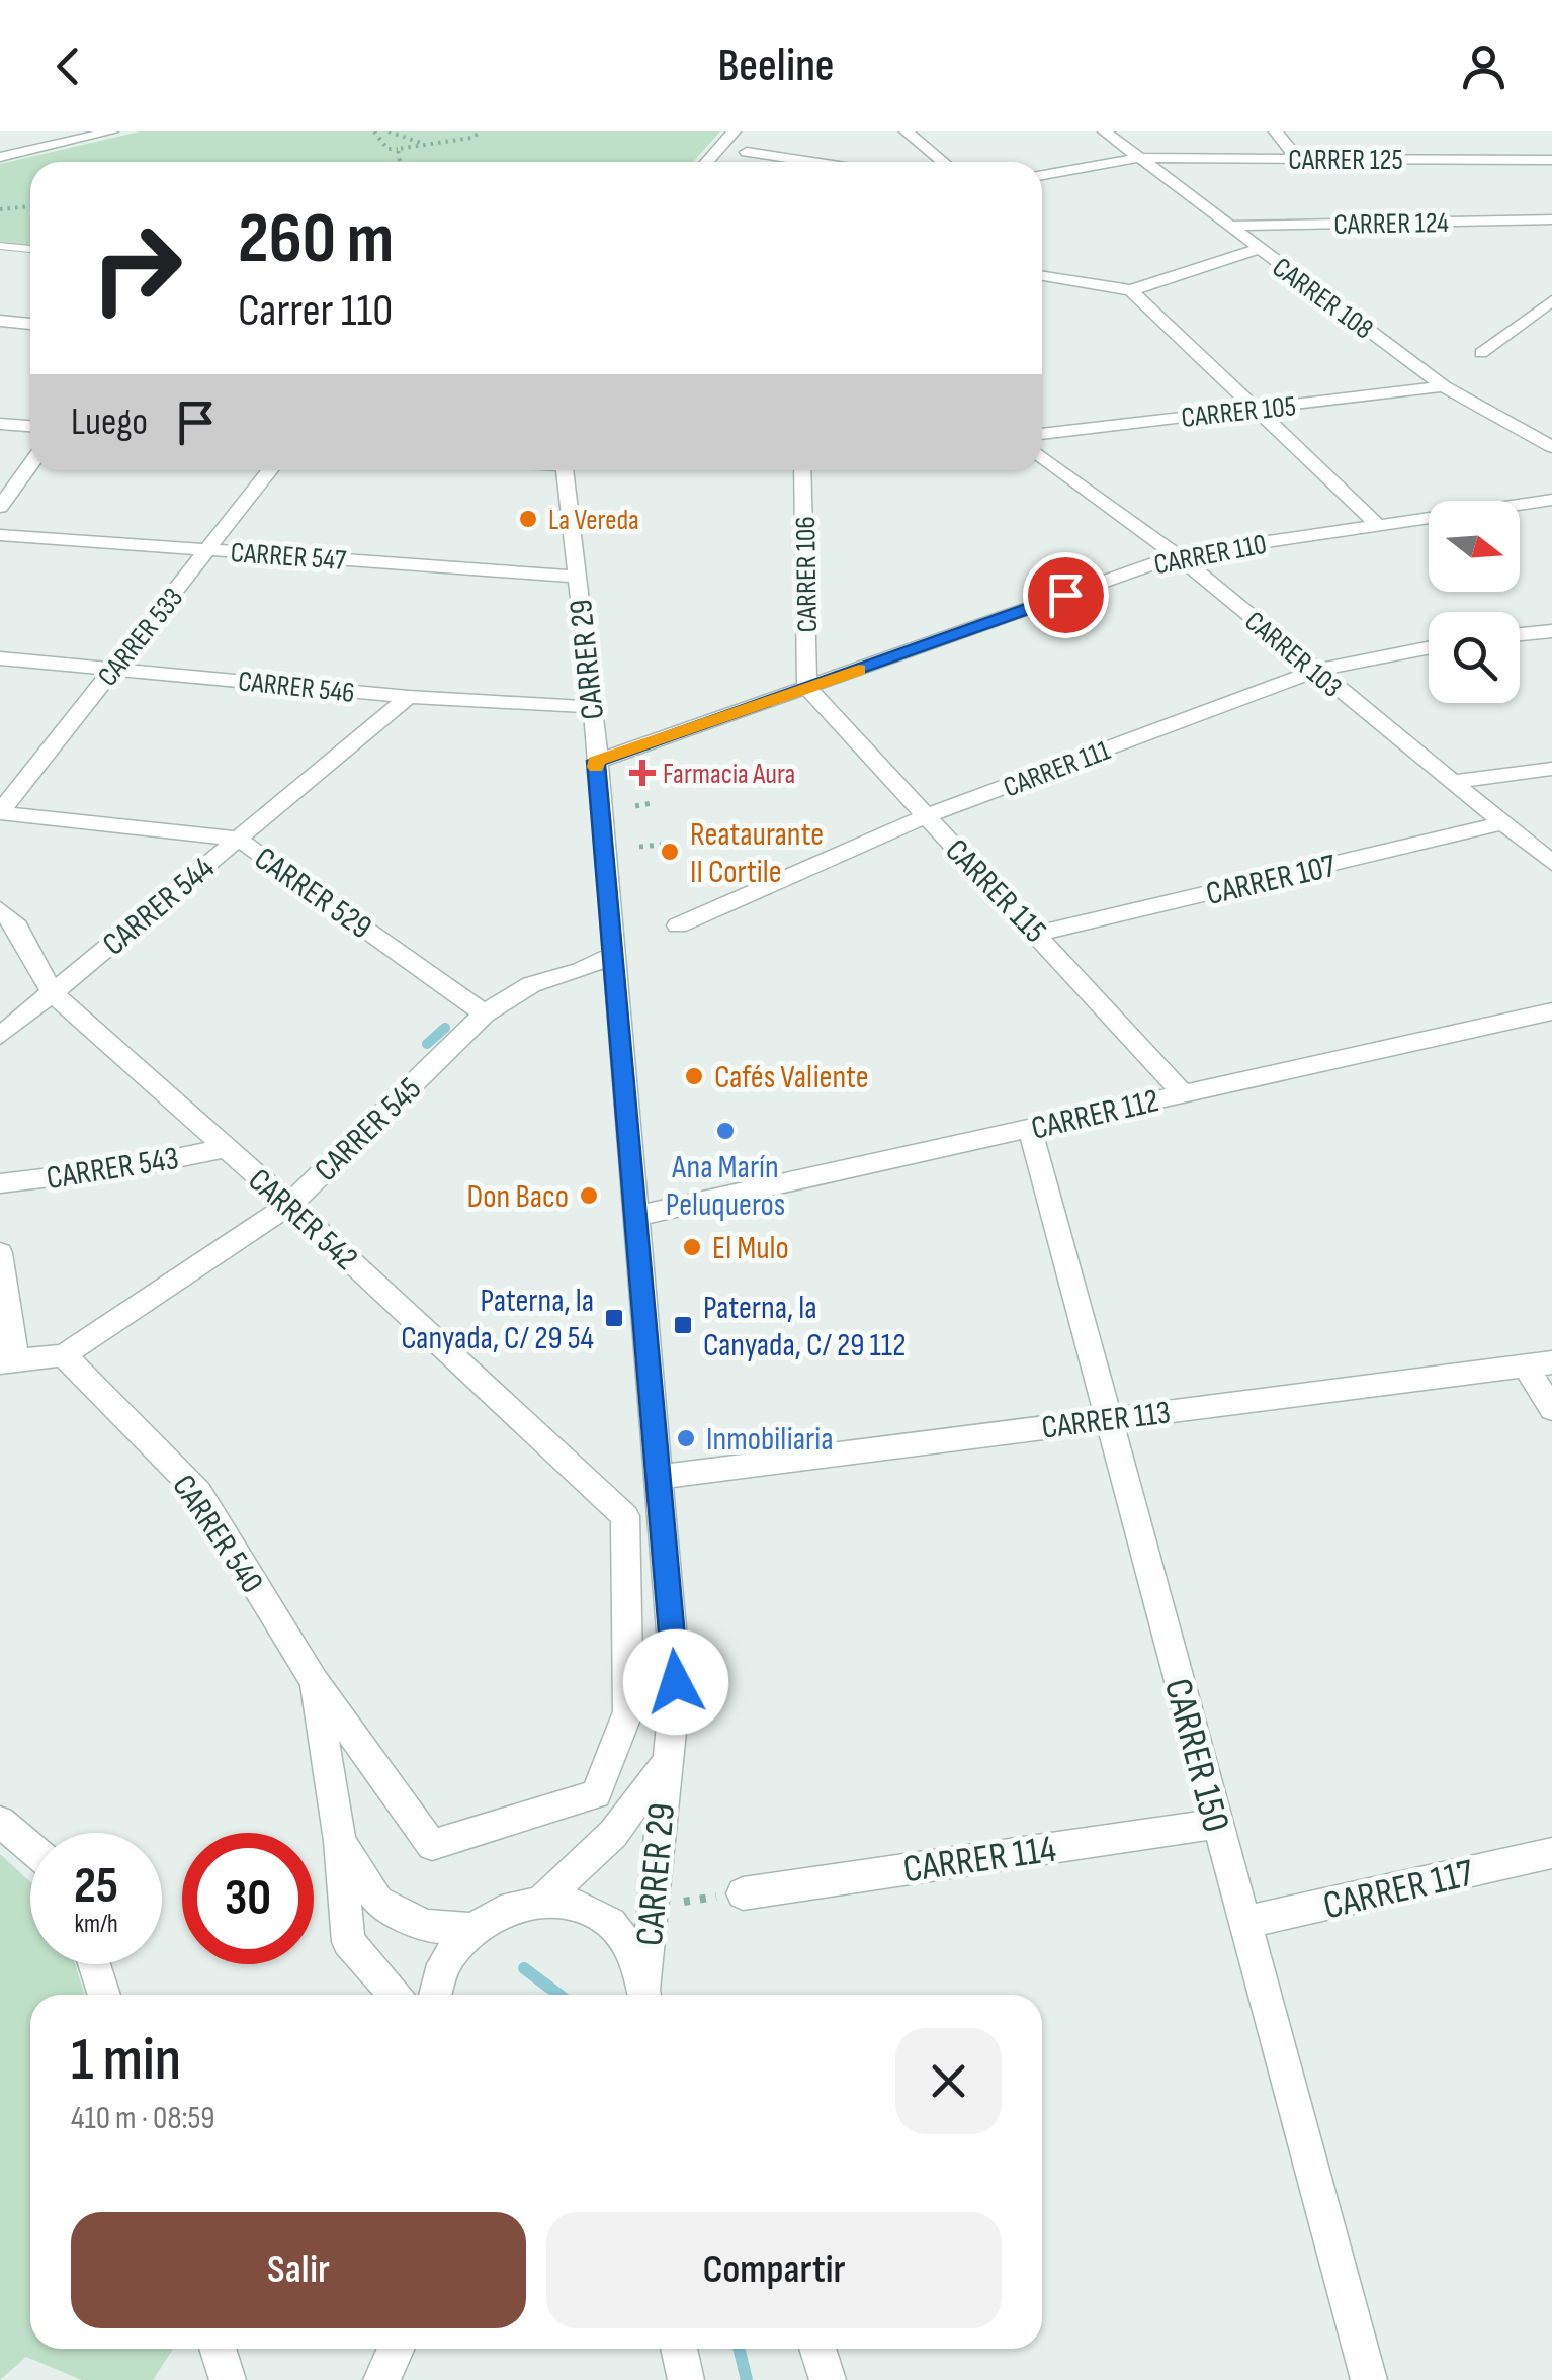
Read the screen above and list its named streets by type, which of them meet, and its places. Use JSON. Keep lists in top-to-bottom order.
{
  "streets": {
    "street": [
      "CARRER 125",
      "CARRER 124",
      "CARRER 108",
      "CARRER 105",
      "CARRER 110",
      "CARRER 547",
      "CARRER 106",
      "CARRER 533",
      "CARRER 103",
      "CARRER 29",
      "CARRER 546",
      "CARRER 111",
      "CARRER 107",
      "CARRER 115",
      "CARRER 529",
      "CARRER 544",
      "CARRER 112",
      "CARRER 545",
      "CARRER 543",
      "CARRER 542",
      "CARRER 113",
      "CARRER 540",
      "CARRER 150",
      "CARRER 114",
      "CARRER 117"
    ]
  },
  "crossings": [
    ["CARRER 125", "CARRER 108"],
    ["CARRER 124", "CARRER 108"],
    ["CARRER 108", "CARRER 105"],
    ["CARRER 110", "CARRER 106"],
    ["CARRER 110", "CARRER 103"],
    ["CARRER 110", "CARRER 29"],
    ["CARRER 110", "CARRER 115"],
    ["CARRER 547", "CARRER 533"],
    ["CARRER 547", "CARRER 29"],
    ["CARRER 106", "CARRER 115"],
    ["CARRER 533", "CARRER 546"],
    ["CARRER 533", "CARRER 529"],
    ["CARRER 103", "CARRER 111"],
    ["CARRER 103", "CARRER 107"],
    ["CARRER 29", "CARRER 546"],
    ["CARRER 29", "CARRER 112"],
    ["CARRER 29", "CARRER 545"],
    ["CARRER 29", "CARRER 542"],
    ["CARRER 29", "CARRER 113"],
    ["CARRER 29", "CARRER 540"],
    ["CARRER 546", "CARRER 544"],
    ["CARRER 111", "CARRER 115"],
    ["CARRER 107", "CARRER 115"],
    ["CARRER 115", "CARRER 112"],
    ["CARRER 529", "CARRER 544"],
    ["CARRER 529", "CARRER 545"],
    ["CARRER 544", "CARRER 542"],
    ["CARRER 112", "CARRER 150"],
    ["CARRER 545", "CARRER 542"],
    ["CARRER 545", "CARRER 540"],
    ["CARRER 543", "CARRER 542"],
    ["CARRER 113", "CARRER 150"],
    ["CARRER 150", "CARRER 114"],
    ["CARRER 150", "CARRER 117"]
  ],
  "places": {
    "other": [
      "La Vereda",
      "Reataurante II Cortile",
      "Cafés Valiente",
      "Ana Marín Peluqueros",
      "Don Baco",
      "El Mulo",
      "Inmobiliaria"
    ],
    "health": ["Farmacia Aura"],
    "transit": ["Paterna, la Canyada, C/ 29 54", "Paterna, la Canyada, C/ 29 112"]
  },
  "north": "right",
  "page": {
    "header": "Beeline",
    "turn": ["260 m", "Carrer 110"],
    "then": "Luego",
    "speed": "25 km/h",
    "limit": "30",
    "heading": ["1 min", "410 m · 08:59"],
    "buttons": ["Salir", "Compartir"]
  }
}
